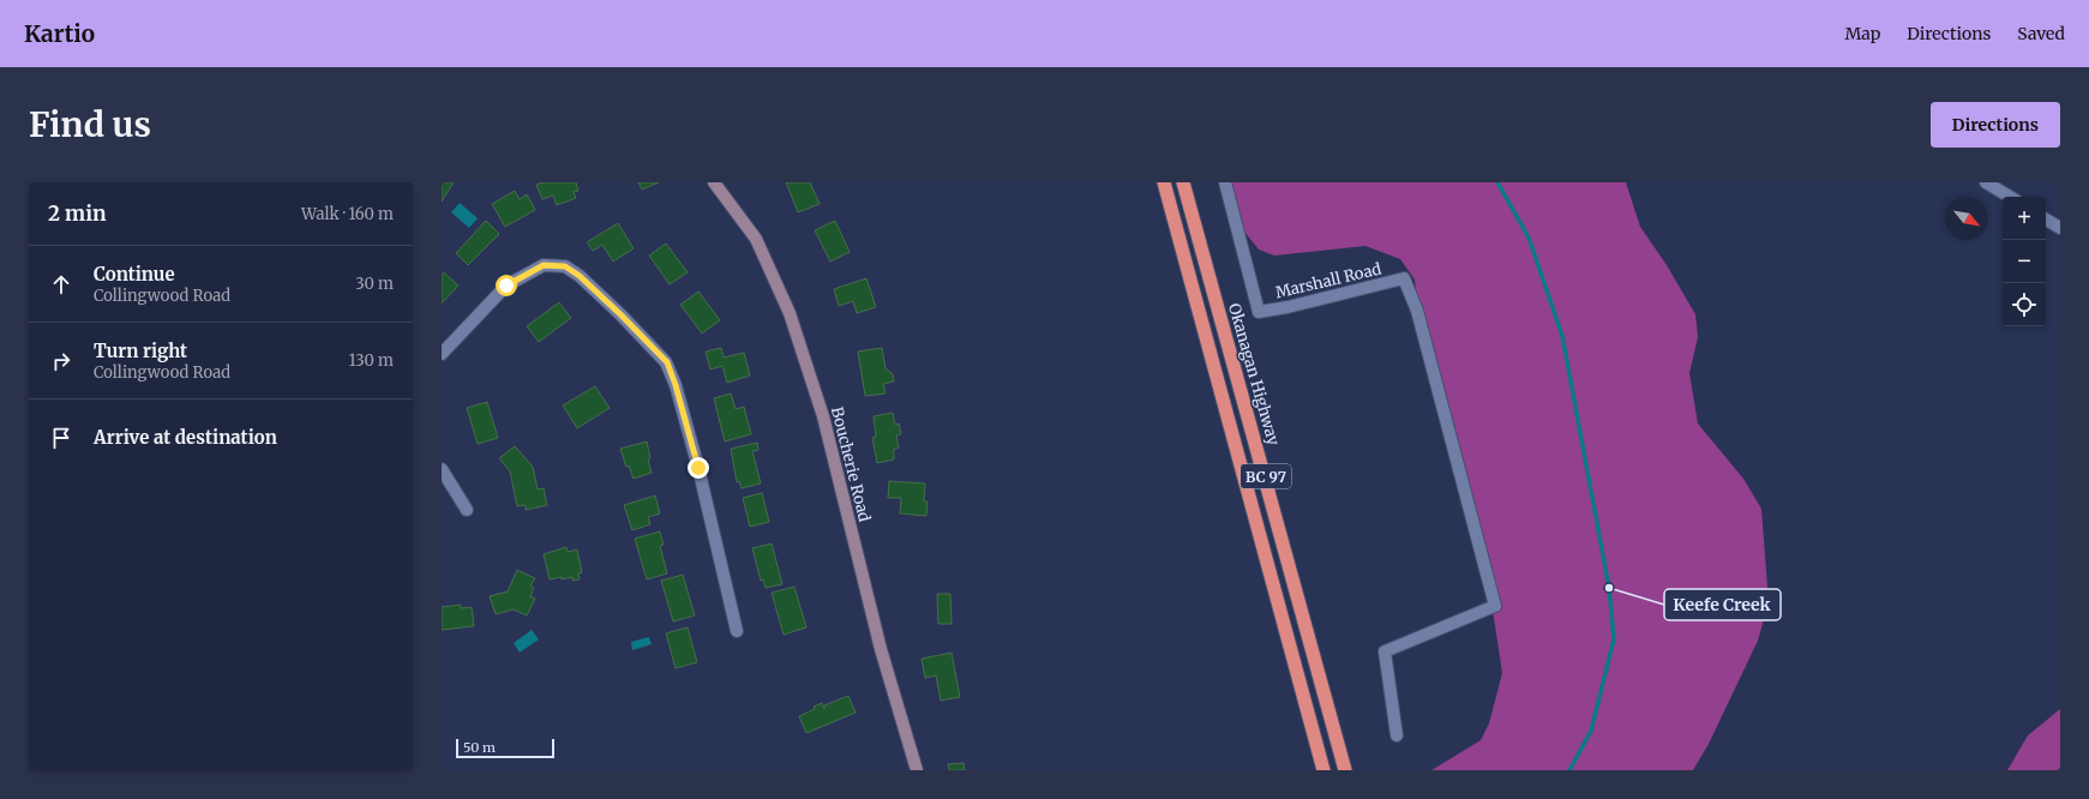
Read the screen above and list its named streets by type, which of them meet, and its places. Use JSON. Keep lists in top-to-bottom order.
{
  "streets": {
    "highway": ["Okanagan Highway", "BC 97"],
    "main road": ["Boucherie Road"],
    "street": ["Marshall Road"]
  },
  "places": ["Keefe Creek"],
  "scale_bar": "50 m",
  "north": "bottom right",
  "page": {
    "header": "Kartio",
    "nav": ["Map", "Directions", "Saved"],
    "buttons": "Directions",
    "title": "Find us",
    "heading": ["2 min", "Walk · 160 m"],
    "map_buttons": ["+", "−"],
    "list": [
      ["Continue", "Collingwood Road", "30 m"],
      ["Turn right", "Collingwood Road", "130 m"],
      "Arrive at destination"
    ],
    "scale": "50 m"
  }
}
